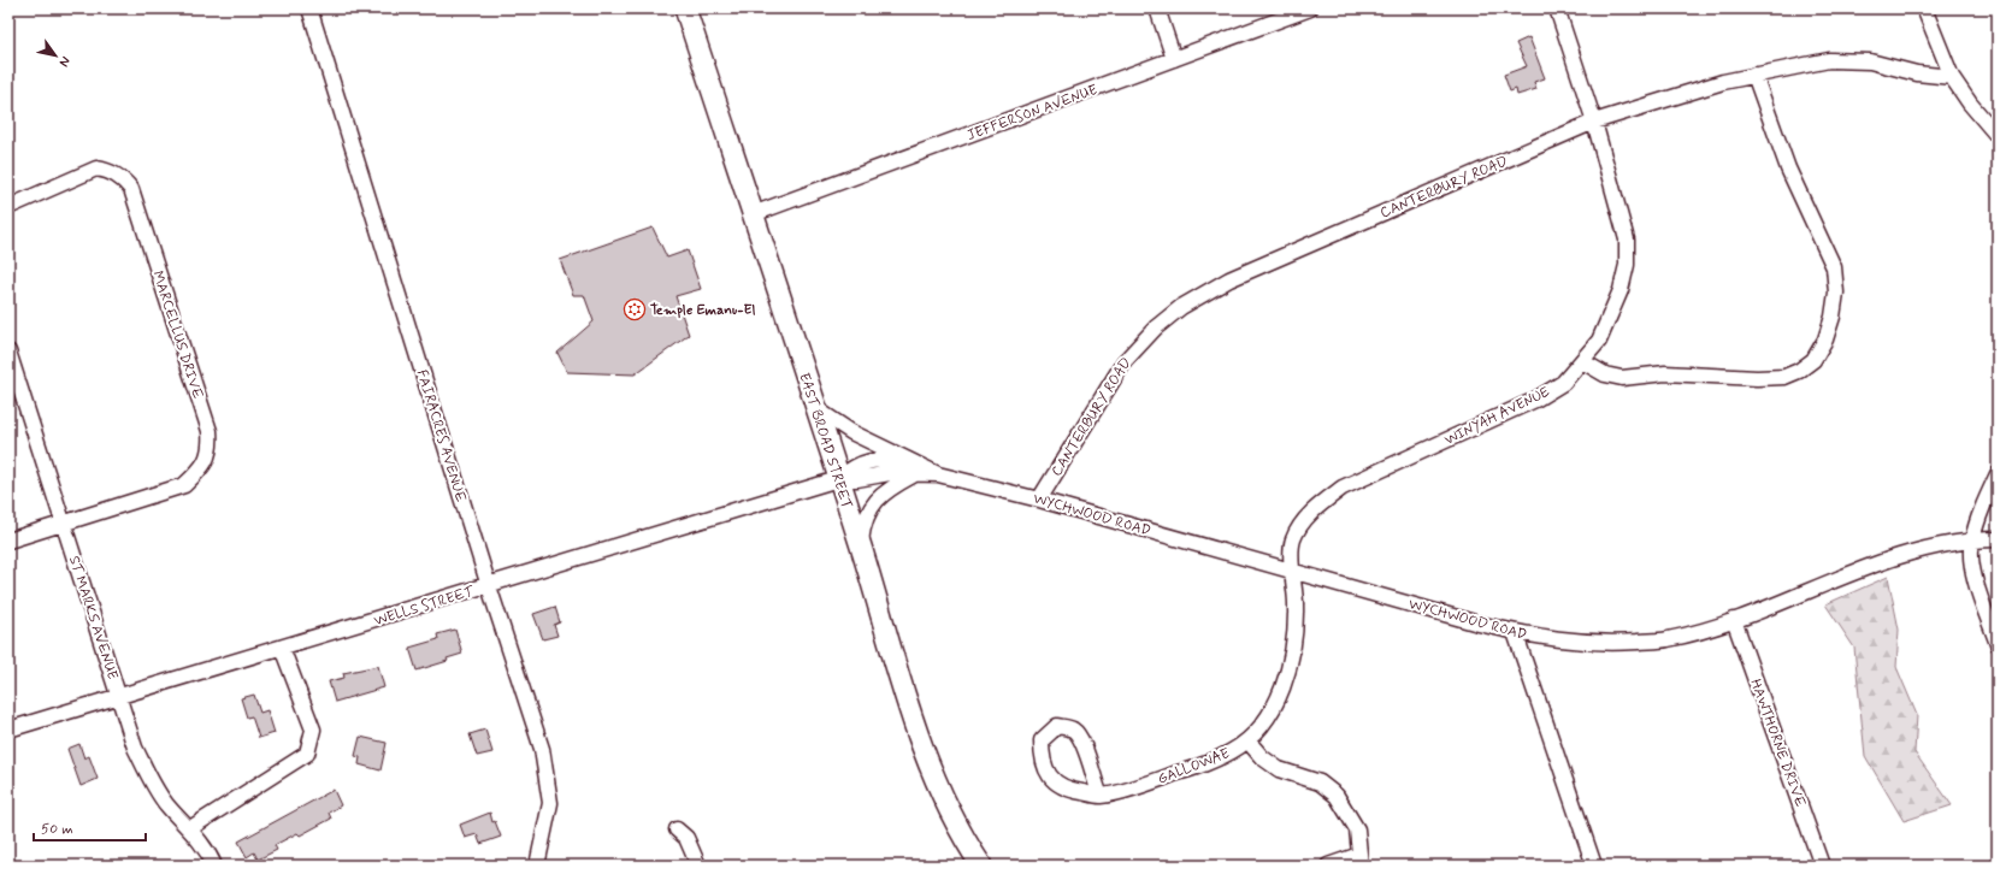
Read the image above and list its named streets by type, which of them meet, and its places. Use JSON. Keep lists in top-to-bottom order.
{
  "streets": {
    "street": [
      "JEFFERSON AVENUE",
      "CANTERBURY ROAD",
      "MARCELLUS DRIVE",
      "WINYAH AVENUE",
      "FAIRACRES AVENUE",
      "EAST BROAD STREET",
      "WYCHWOOD ROAD",
      "WELLS STREET",
      "ST MARKS AVENUE",
      "HAWTHORNE DRIVE",
      "GALLOWAE"
    ]
  },
  "crossings": [
    ["JEFFERSON AVENUE", "EAST BROAD STREET"],
    ["CANTERBURY ROAD", "WINYAH AVENUE"],
    ["CANTERBURY ROAD", "WYCHWOOD ROAD"],
    ["MARCELLUS DRIVE", "ST MARKS AVENUE"],
    ["WINYAH AVENUE", "WYCHWOOD ROAD"],
    ["WINYAH AVENUE", "GALLOWAE"],
    ["FAIRACRES AVENUE", "WELLS STREET"],
    ["EAST BROAD STREET", "WYCHWOOD ROAD"],
    ["EAST BROAD STREET", "WELLS STREET"],
    ["WYCHWOOD ROAD", "WELLS STREET"],
    ["WYCHWOOD ROAD", "HAWTHORNE DRIVE"],
    ["WYCHWOOD ROAD", "GALLOWAE"],
    ["WELLS STREET", "ST MARKS AVENUE"]
  ],
  "places": {
    "synagogue": ["Temple Emanu-El"]
  },
  "scale_bar": "50 m",
  "north": "bottom right"
}
